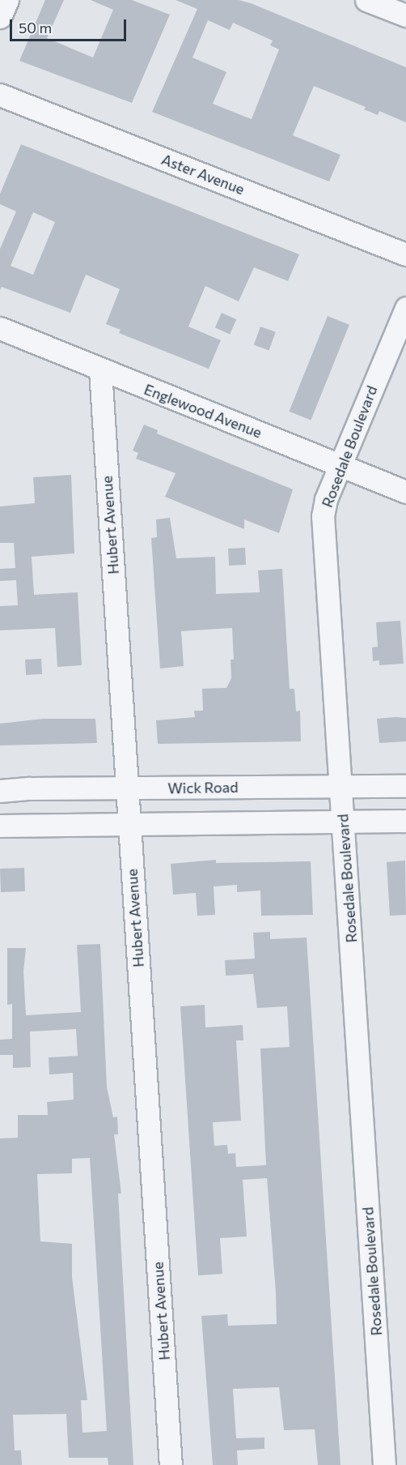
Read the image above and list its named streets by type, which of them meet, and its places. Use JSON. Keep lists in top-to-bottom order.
{
  "streets": {
    "street": [
      "Aster Avenue",
      "Englewood Avenue",
      "Rosedale Boulevard",
      "Hubert Avenue",
      "Wick Road"
    ]
  },
  "crossings": [
    ["Englewood Avenue", "Rosedale Boulevard"],
    ["Englewood Avenue", "Hubert Avenue"],
    ["Rosedale Boulevard", "Wick Road"],
    ["Hubert Avenue", "Wick Road"]
  ],
  "scale_bar": "50 m"
}
